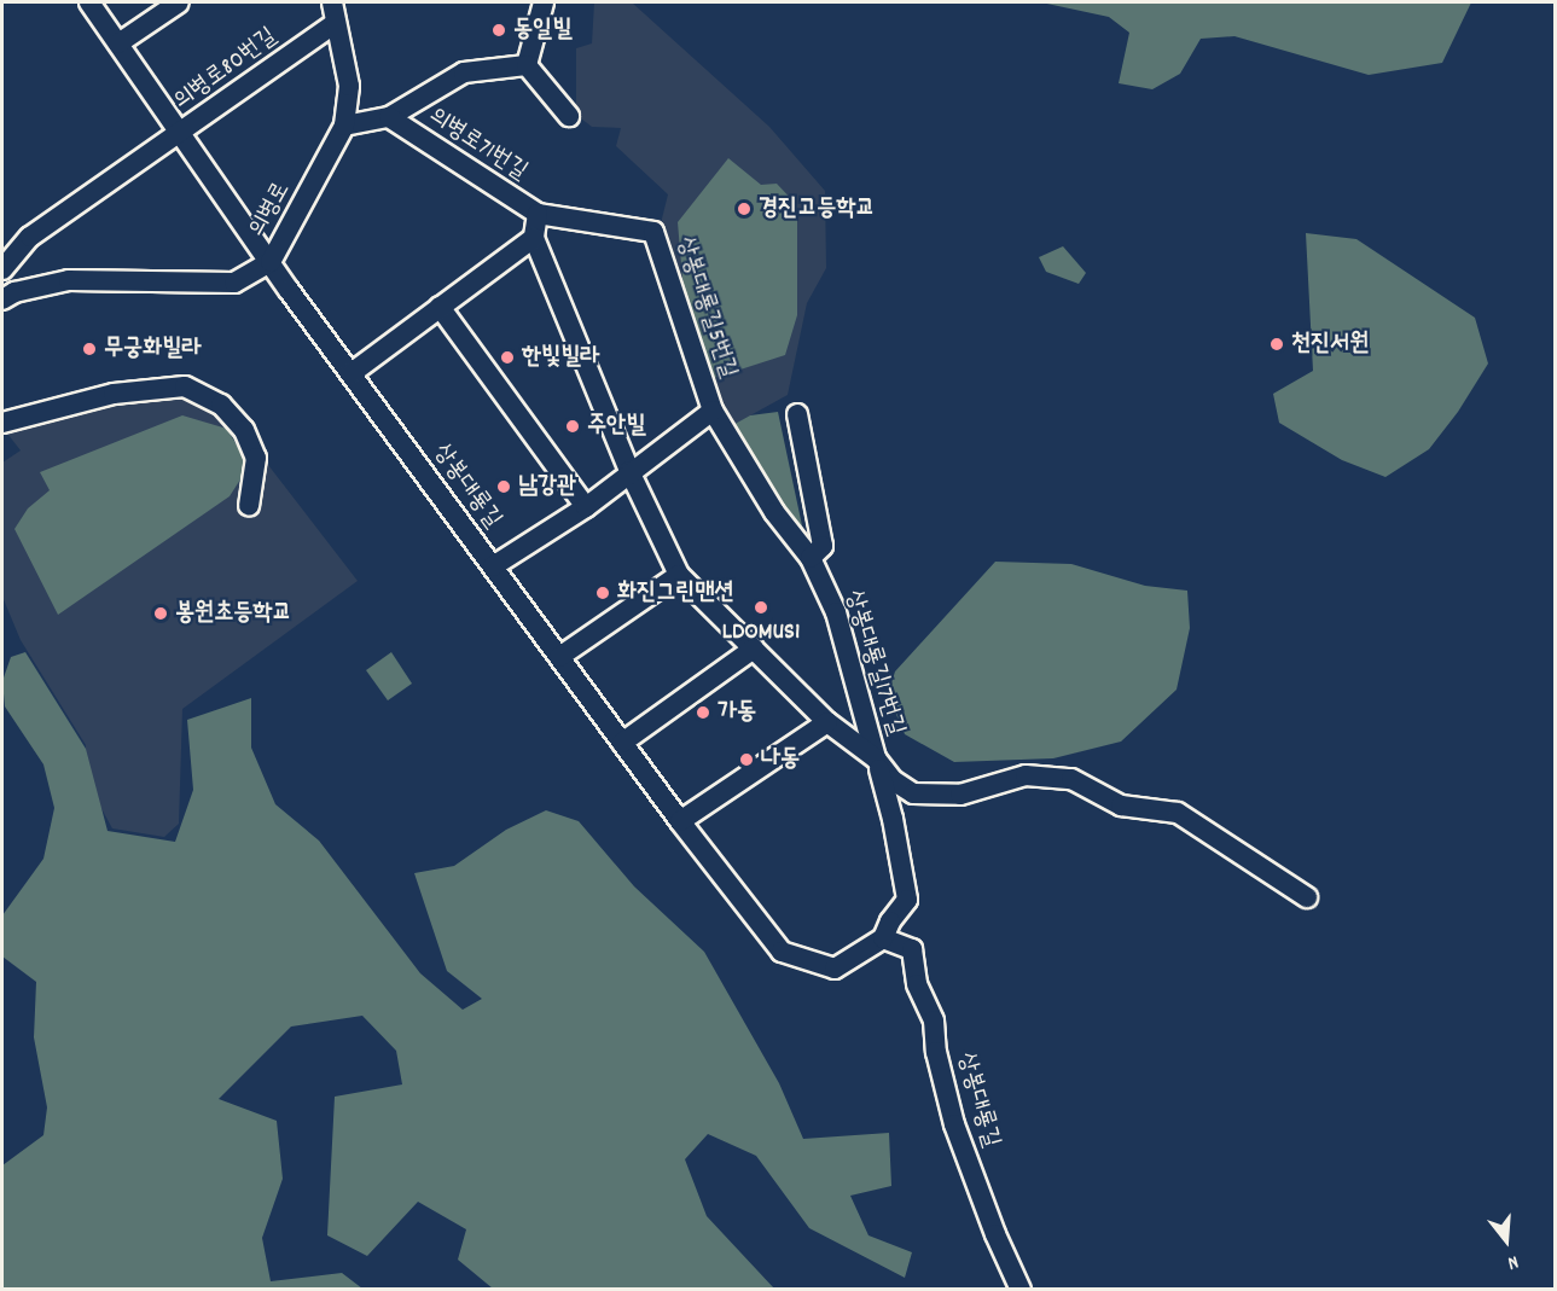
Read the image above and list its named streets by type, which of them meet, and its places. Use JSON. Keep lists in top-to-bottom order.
{
  "streets": {
    "street": [
      "의병로80번길",
      "의병로71번길",
      "의병로",
      "상봉대룡길5번길",
      "상봉대룡길",
      "상봉대룡길17번길"
    ]
  },
  "crossings": [
    ["의병로80번길", "의병로"],
    ["의병로80번길", "상봉대룡길"],
    ["의병로71번길", "의병로"],
    ["의병로71번길", "상봉대룡길5번길"],
    ["의병로", "상봉대룡길"],
    ["상봉대룡길5번길", "상봉대룡길17번길"],
    ["상봉대룡길", "상봉대룡길17번길"]
  ],
  "places": [
    "동일빌",
    "경진고등학교",
    "천진서원",
    "무궁화빌라",
    "한빛빌라",
    "주안빌",
    "남강관",
    "화진그린맨션",
    "LDOMUS1",
    "봉원초등학교",
    "가동",
    "나동"
  ],
  "north": "bottom"
}
